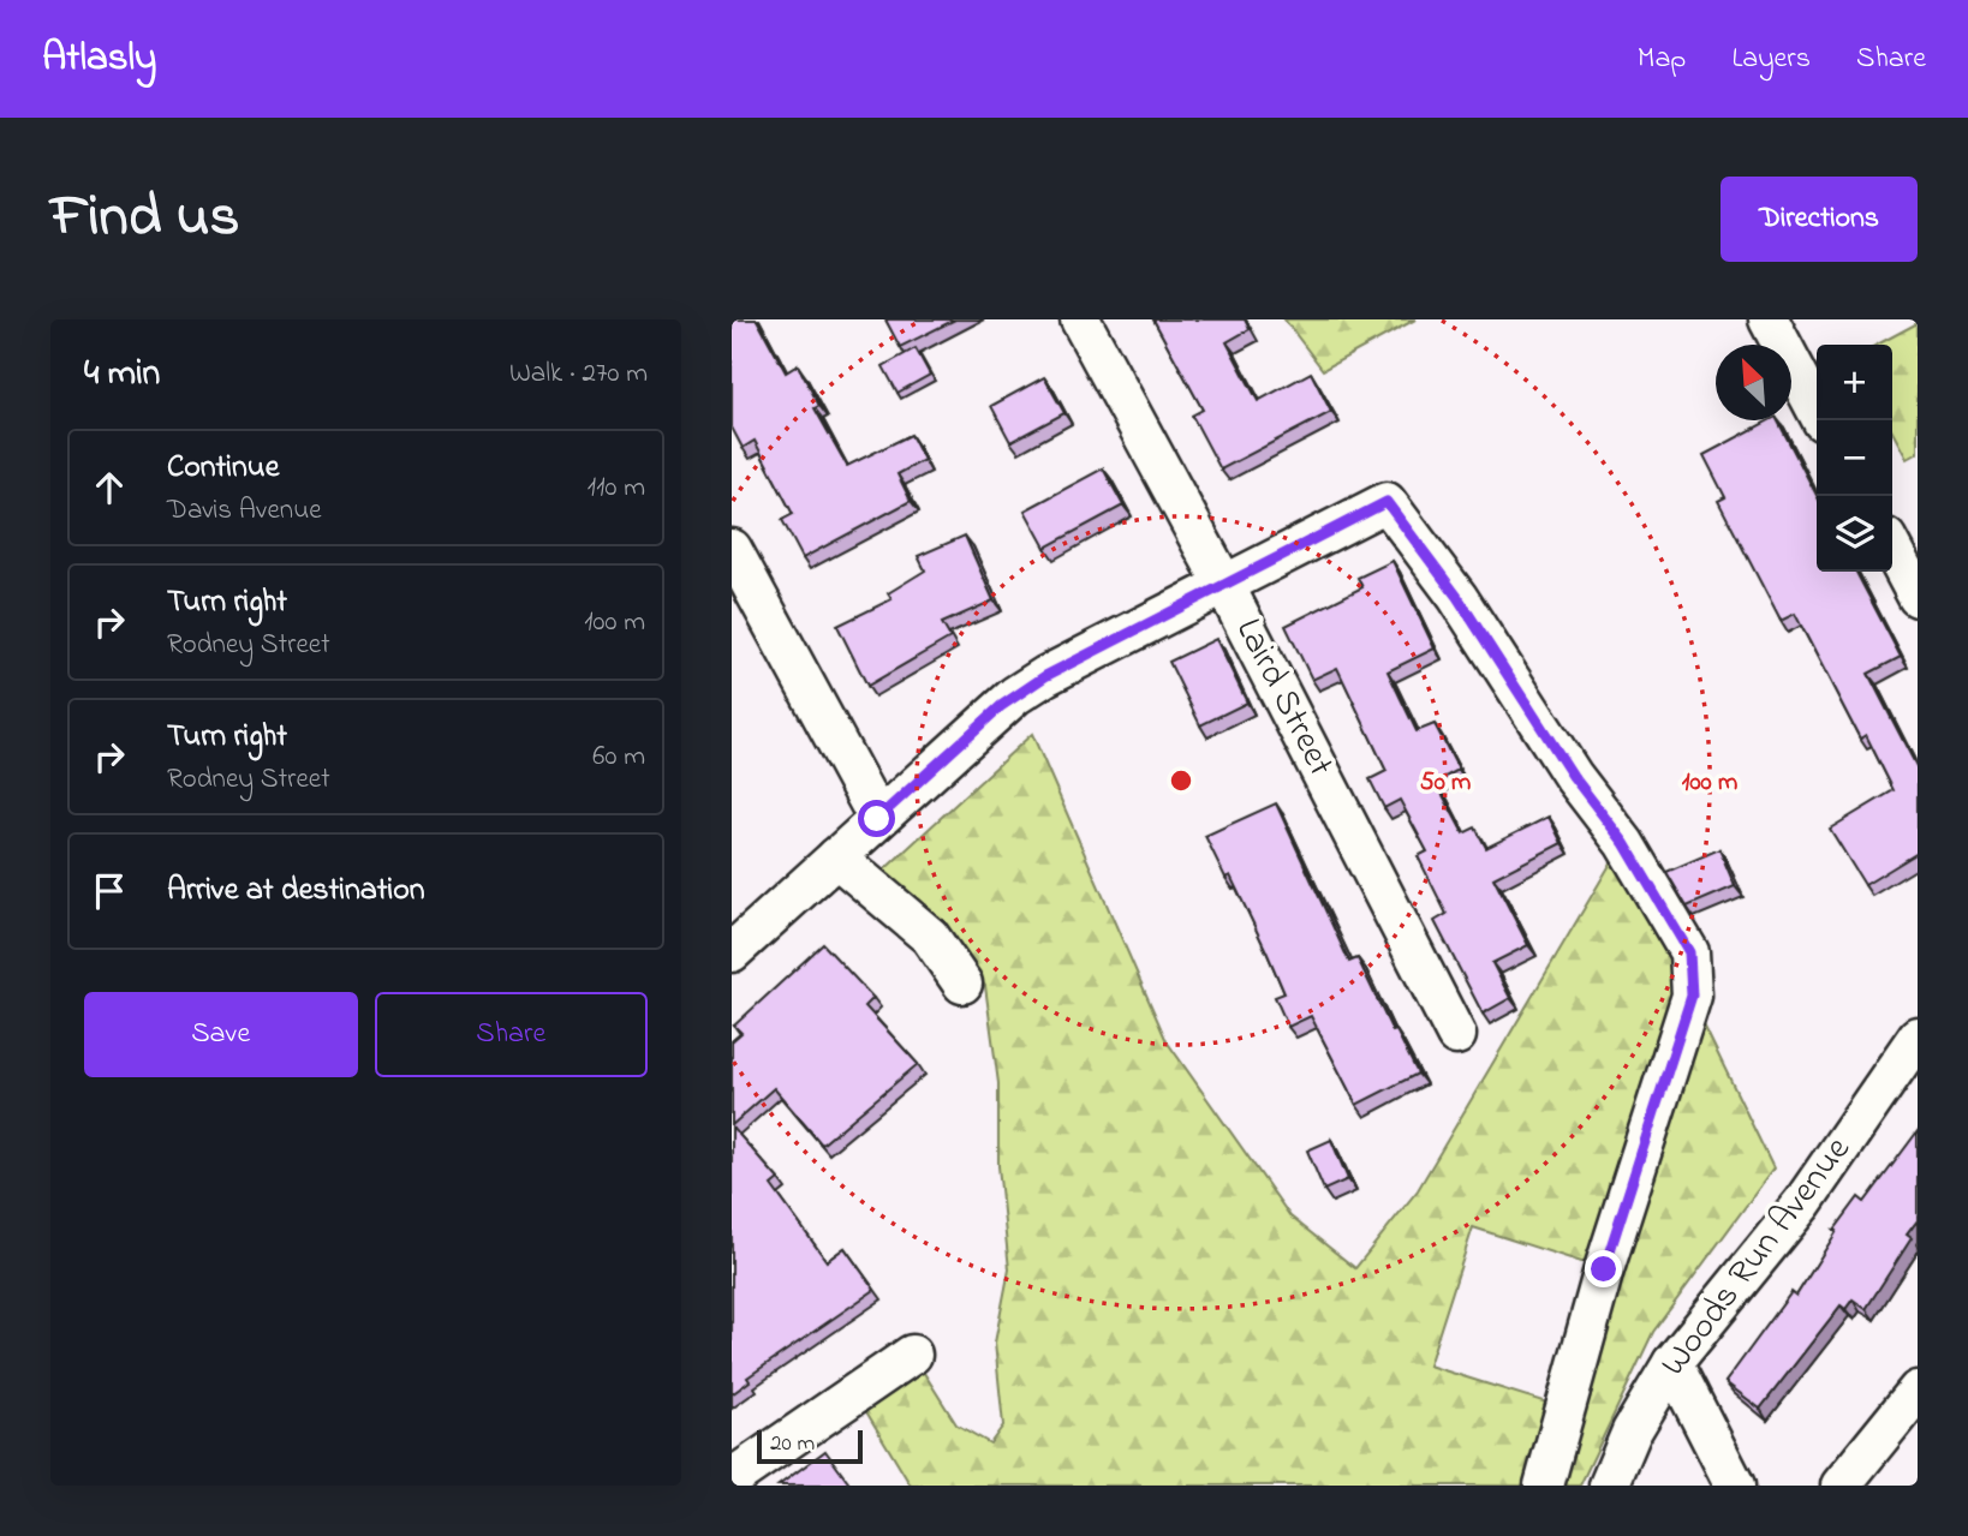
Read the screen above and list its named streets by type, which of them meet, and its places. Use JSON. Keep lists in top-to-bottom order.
{
  "streets": {
    "street": ["Laird Street", "Woods Run Avenue"]
  },
  "scale_bar": "20 m",
  "north": "top left",
  "page": {
    "header": "Atlasly",
    "nav": ["Map", "Layers", "Share"],
    "title": "Find us",
    "buttons": [
      "Directions",
      ["Save", "Share"]
    ],
    "heading": ["4 min", "Walk · 270 m"],
    "map_buttons": ["+", "−"],
    "list": [
      ["Continue", "Davis Avenue", "110 m"],
      ["Turn right", "Rodney Street", "100 m"],
      ["Turn right", "Rodney Street", "60 m"],
      "Arrive at destination"
    ],
    "scale": "20 m"
  },
  "rings": ["50 m", "100 m"]
}
